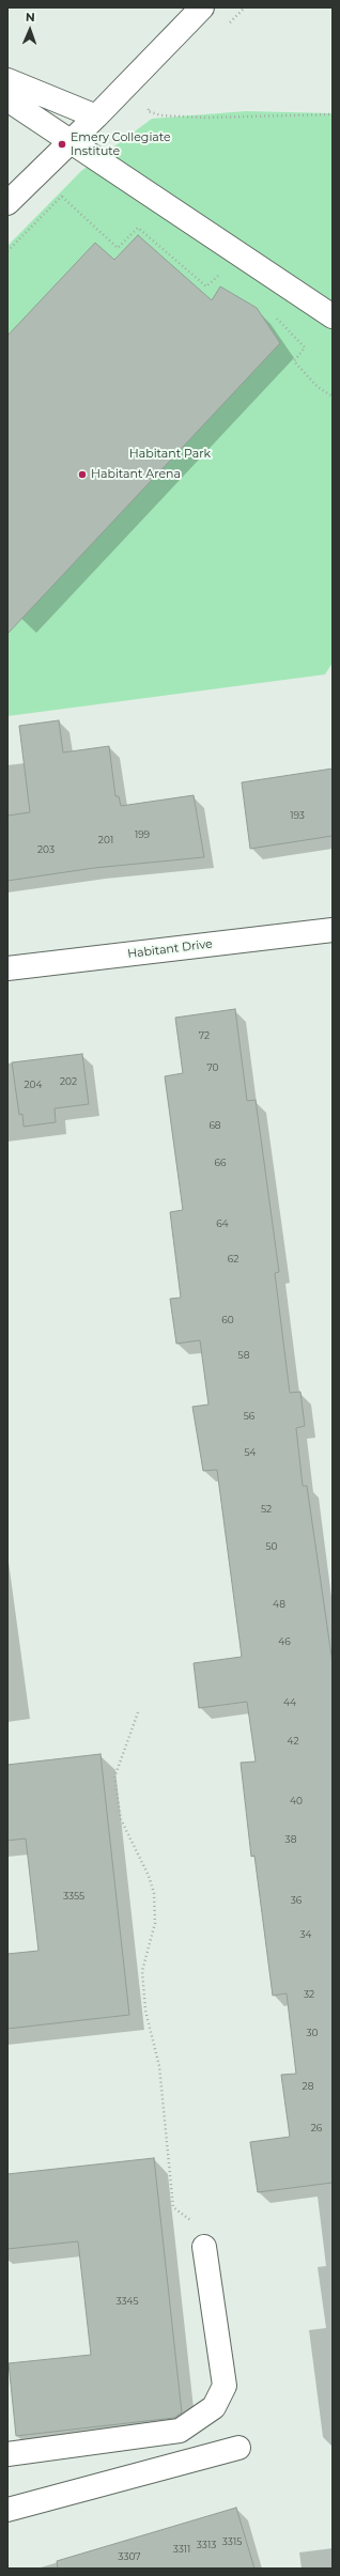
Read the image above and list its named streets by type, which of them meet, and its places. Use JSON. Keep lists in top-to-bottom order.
{
  "streets": {
    "street": ["Habitant Drive"]
  },
  "parks": ["Habitant Park"],
  "places": ["Emery Collegiate Institute", "Habitant Arena"],
  "house_numbers": [
    "193",
    "199",
    "201",
    "203",
    "72",
    "70",
    "202",
    "204",
    "68",
    "66",
    "64",
    "62",
    "60",
    "58",
    "56",
    "54",
    "52",
    "50",
    "48",
    "46",
    "44",
    "42",
    "40",
    "38",
    "3355",
    "36",
    "34",
    "32",
    "30",
    "28",
    "26",
    "3345",
    "3315",
    "3313",
    "3311",
    "3307"
  ],
  "north": "top"
}
